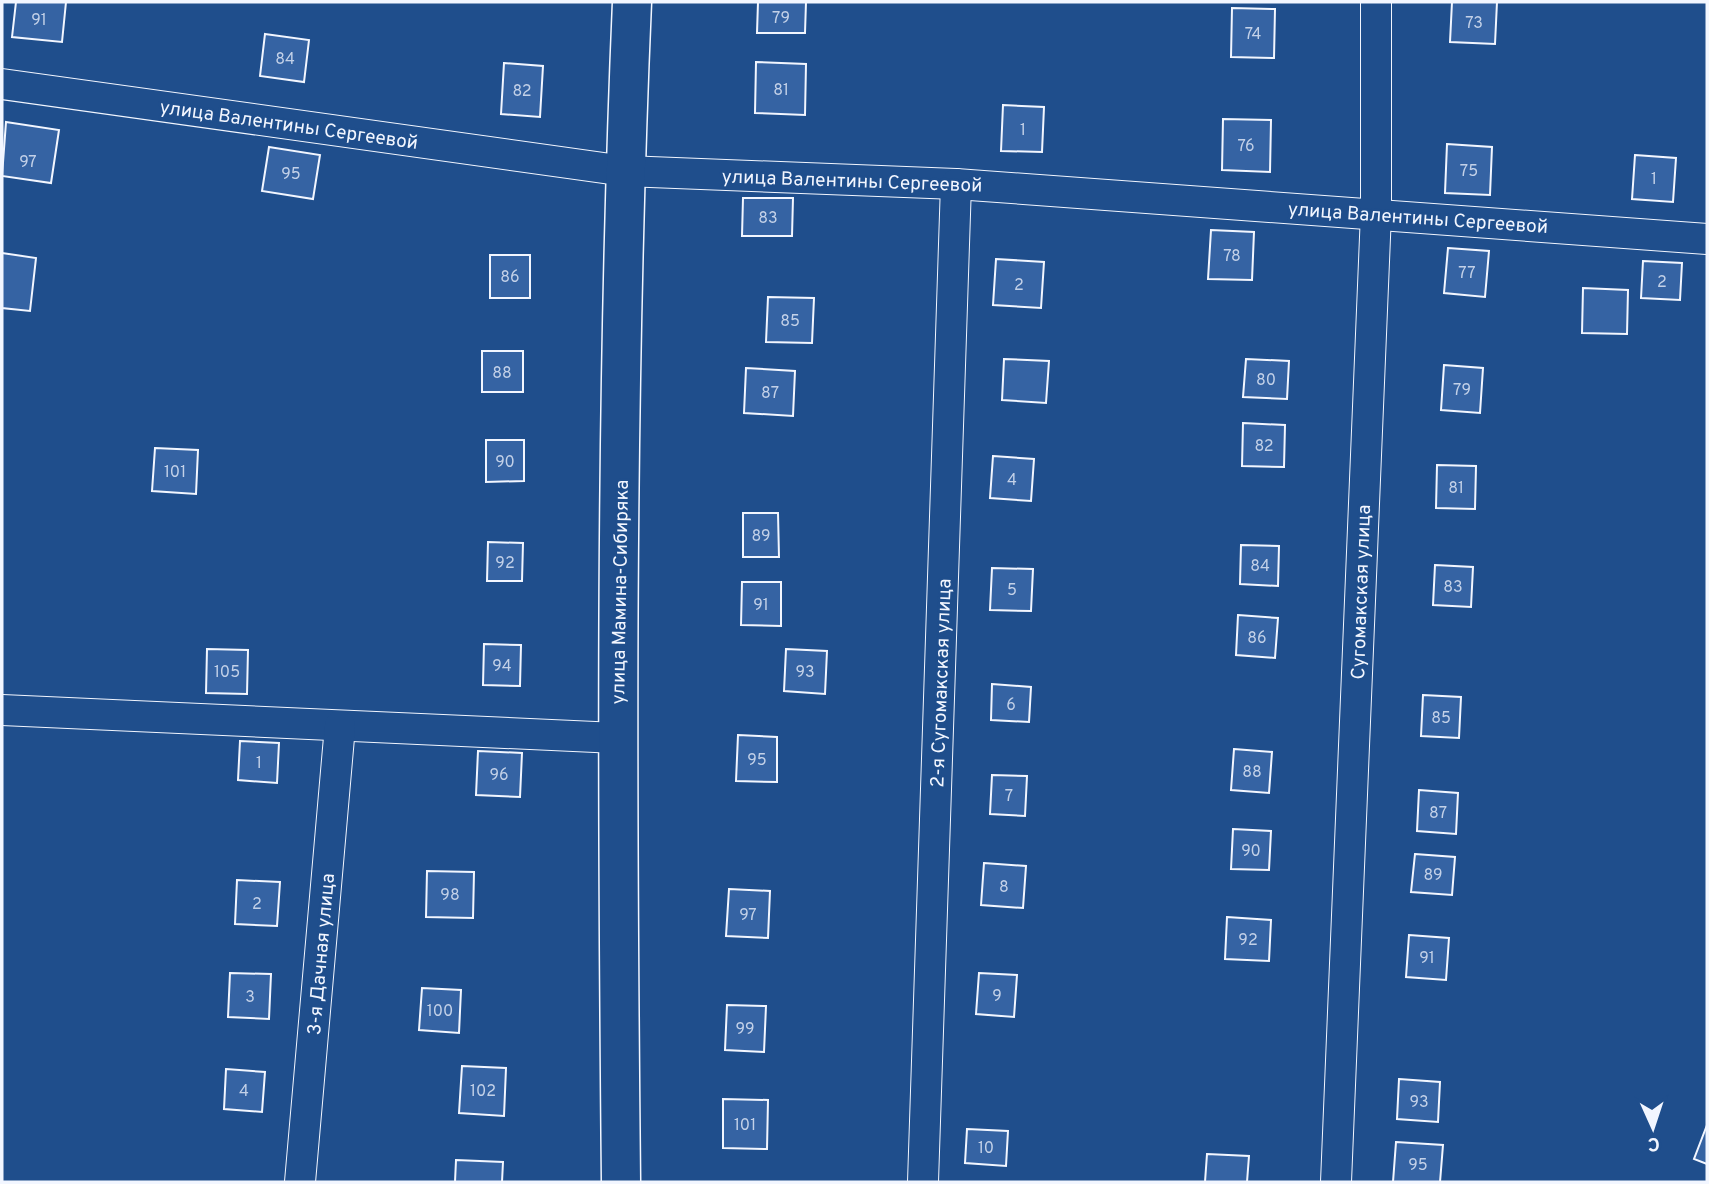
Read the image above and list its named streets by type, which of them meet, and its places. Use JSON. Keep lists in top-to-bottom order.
{
  "streets": {
    "main road": ["улица Мамина-Сибиряка"],
    "street": [
      "улица Валентины Сергеевой",
      "Сугомакская улица",
      "2-я Сугомакская улица",
      "3-я Дачная улица"
    ]
  },
  "crossings": [
    ["улица Валентины Сергеевой", "улица Мамина-Сибиряка"],
    ["улица Валентины Сергеевой", "Сугомакская улица"],
    ["улица Валентины Сергеевой", "2-я Сугомакская улица"]
  ],
  "house_numbers": [
    "79",
    "91",
    "73",
    "74",
    "84",
    "81",
    "82",
    "1",
    "76",
    "97",
    "75",
    "95",
    "1",
    "83",
    "78",
    "77",
    "86",
    "2",
    "2",
    "85",
    "88",
    "80",
    "79",
    "87",
    "82",
    "90",
    "101",
    "4",
    "81",
    "89",
    "92",
    "84",
    "83",
    "5",
    "91",
    "86",
    "94",
    "105",
    "93",
    "6",
    "85",
    "95",
    "1",
    "88",
    "96",
    "7",
    "87",
    "90",
    "89",
    "8",
    "98",
    "2",
    "97",
    "92",
    "91",
    "9",
    "3",
    "100",
    "99",
    "4",
    "102",
    "93",
    "101",
    "10",
    "95"
  ],
  "north": "bottom"
}
